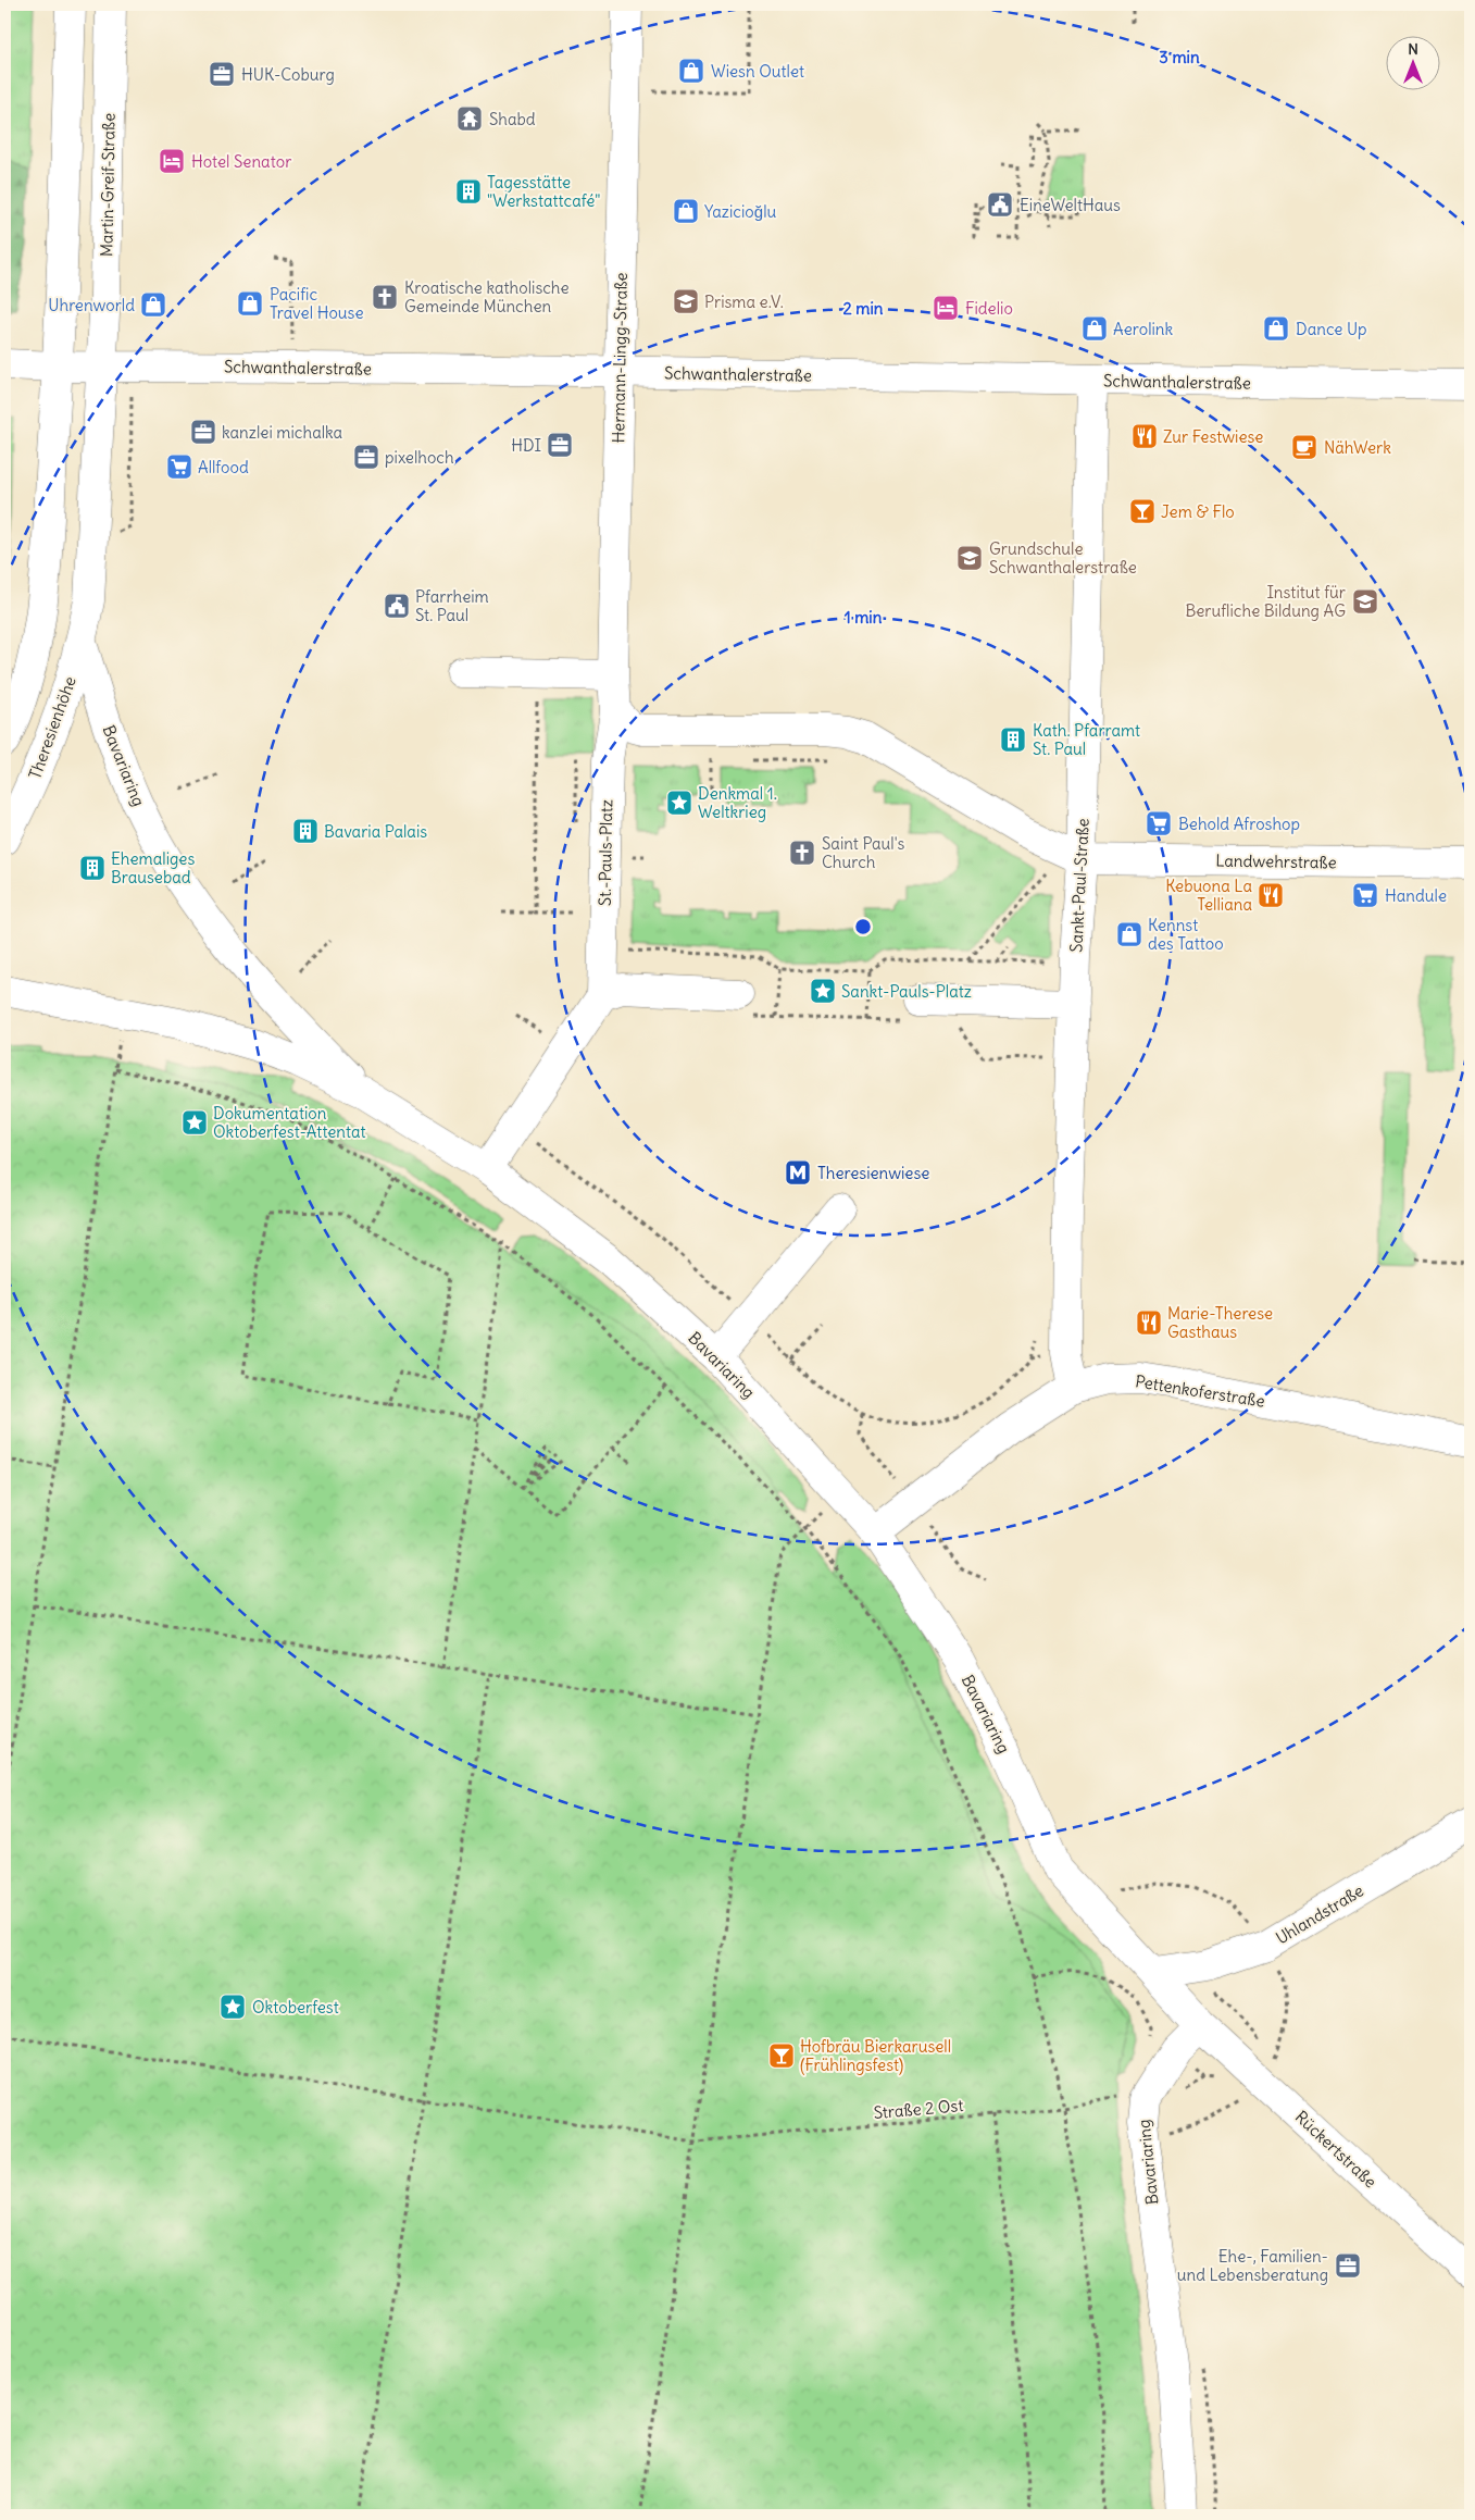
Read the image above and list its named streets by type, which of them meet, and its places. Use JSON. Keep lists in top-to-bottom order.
{
  "streets": {
    "street": [
      "Martin-Greif-Straße",
      "Hermann-Lingg-Straße",
      "Schwanthalerstraße",
      "Theresienhöhe",
      "Bavariaring",
      "St.-Pauls-Platz",
      "Landwehrstraße",
      "Sankt-Paul-Straße",
      "Pettenkoferstraße",
      "Uhlandstraße",
      "Rückertstraße"
    ],
    "path": ["Straße 2 Ost"]
  },
  "crossings": [
    ["Martin-Greif-Straße", "Schwanthalerstraße"],
    ["Martin-Greif-Straße", "Bavariaring"],
    ["Hermann-Lingg-Straße", "Schwanthalerstraße"],
    ["Hermann-Lingg-Straße", "St.-Pauls-Platz"],
    ["Schwanthalerstraße", "Bavariaring"],
    ["Schwanthalerstraße", "Sankt-Paul-Straße"],
    ["Theresienhöhe", "Bavariaring"],
    ["Bavariaring", "Pettenkoferstraße"],
    ["Bavariaring", "Uhlandstraße"],
    ["Bavariaring", "Straße 2 Ost"],
    ["Bavariaring", "Rückertstraße"],
    ["Landwehrstraße", "Sankt-Paul-Straße"],
    ["Sankt-Paul-Straße", "Pettenkoferstraße"]
  ],
  "places": {
    "shop": [
      "Wiesn Outlet",
      "Yazicioğlu",
      "Pacific Travel House",
      "Uhrenworld",
      "Aerolink",
      "Dance Up",
      "Kennst des Tattoo"
    ],
    "office": [
      "HUK-Coburg",
      "kanzlei michalka",
      "HDI",
      "pixelhoch",
      "Ehe-, Familien- und Lebensberatung"
    ],
    "temple": ["Shabd"],
    "hotel": ["Hotel Senator", "Fidelio"],
    "building": [
      "Tagesstätte \"Werkstattcafé\"",
      "Kath. Pfarramt St. Paul",
      "Bavaria Palais",
      "Ehemaliges Brausebad"
    ],
    "public building": ["EineWeltHaus", "Pfarrheim St. Paul"],
    "church": ["Kroatische katholische Gemeinde München", "Saint Paul's Church"],
    "school or university": ["Prisma e.V.", "Grundschule Schwanthalerstraße", "Institut für Berufliche Bildung AG"],
    "restaurant": ["Zur Festwiese", "Kebuona La Telliana", "Marie-Therese Gasthaus"],
    "cafe": ["NähWerk"],
    "supermarket": ["Allfood", "Behold Afroshop", "Handule"],
    "bar": ["Jem & Flo", "Hofbräu Bierkarusell (Frühlingsfest)"],
    "place": [
      "Denkmal 1. Weltkrieg",
      "Sankt-Pauls-Platz",
      "Dokumentation Oktoberfest-Attentat",
      "Oktoberfest"
    ],
    "metro station": ["Theresienwiese"]
  },
  "north": "top",
  "rings": ["3 min", "2 min", "1 min"]
}
